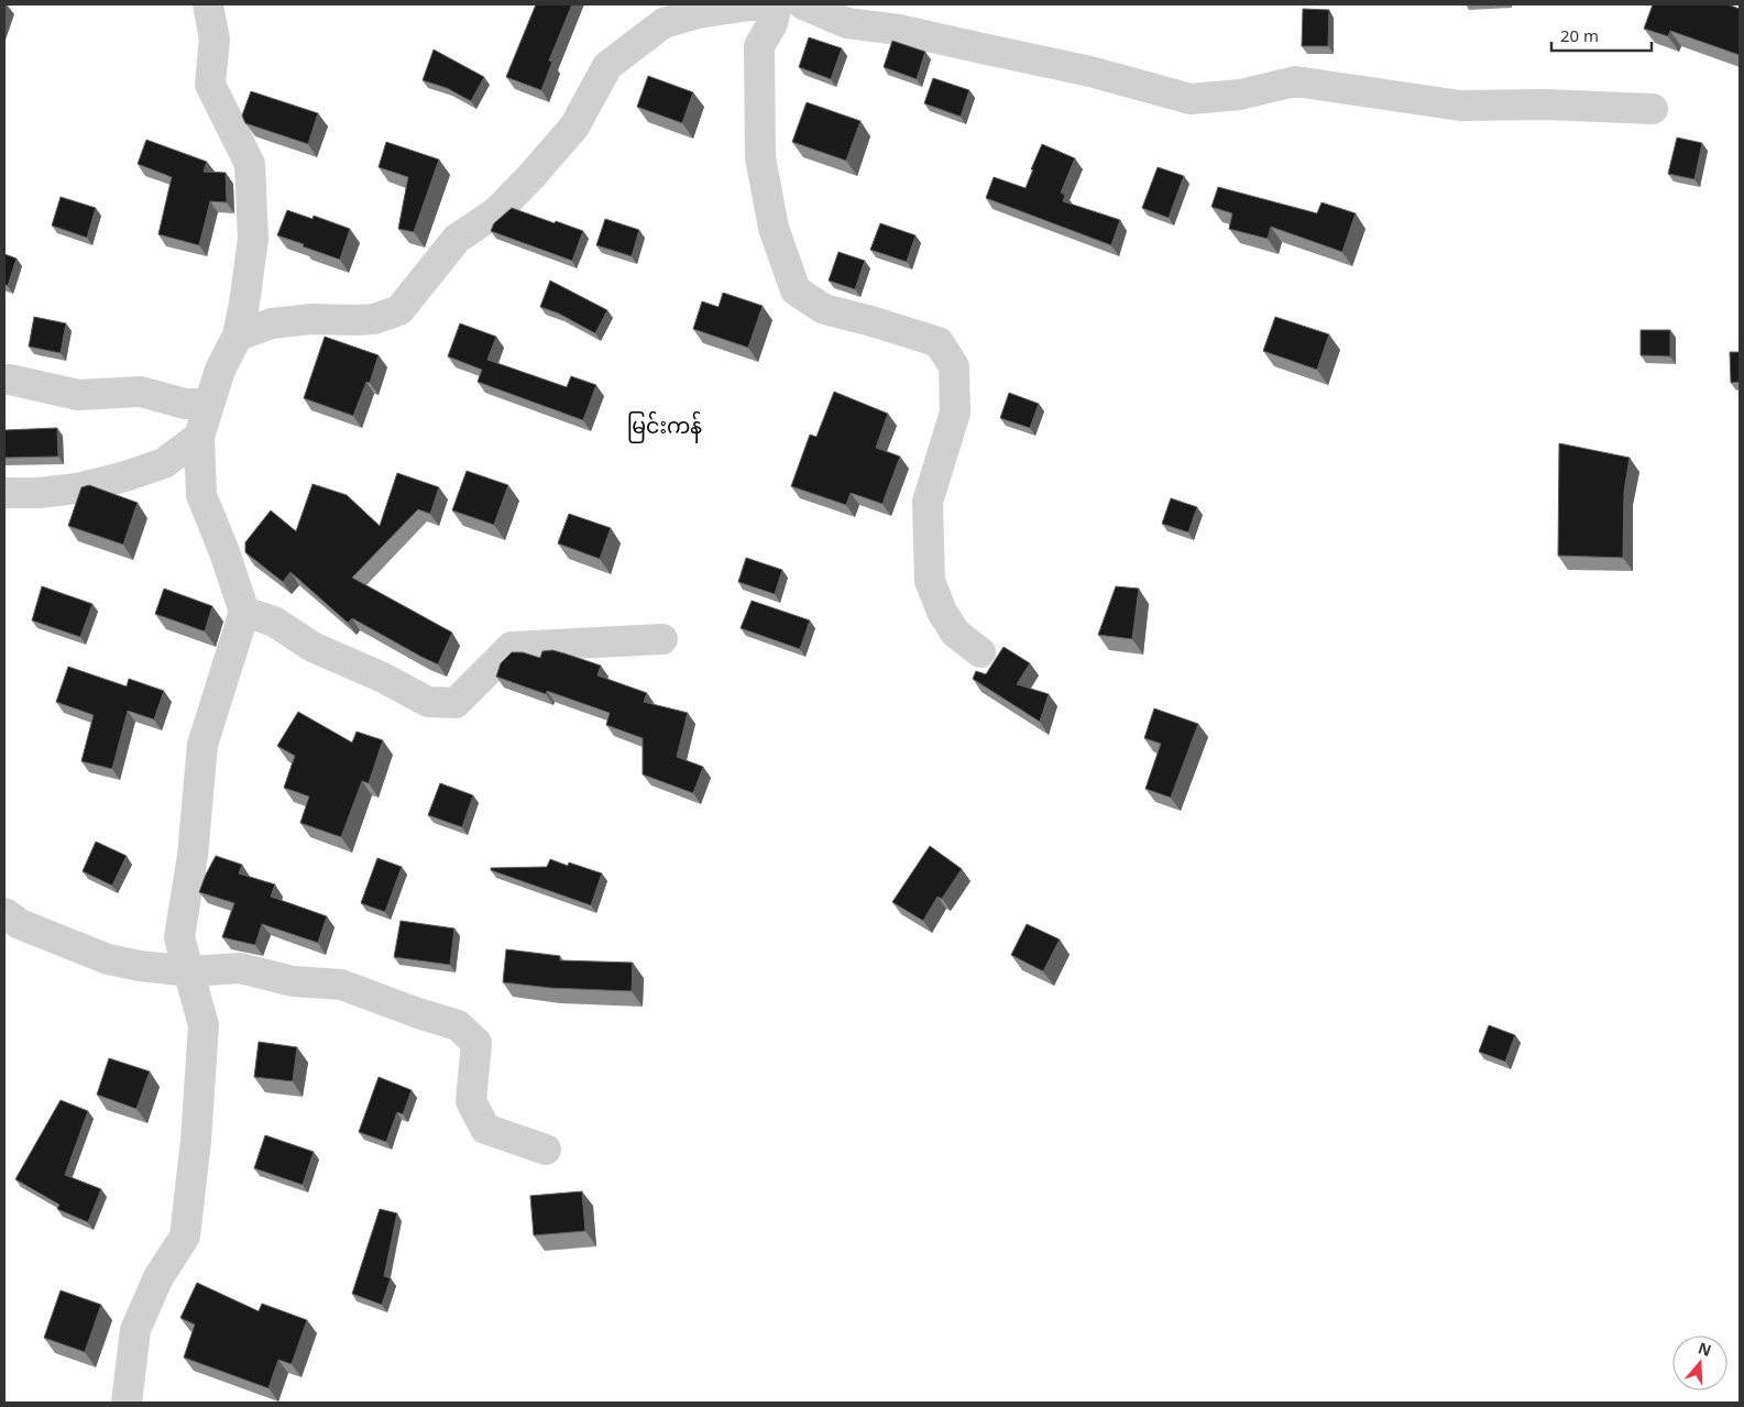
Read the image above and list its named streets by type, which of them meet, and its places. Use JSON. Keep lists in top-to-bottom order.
{
  "districts": ["မြင်းကန်"],
  "scale_bar": "20 m",
  "north": "top"
}
